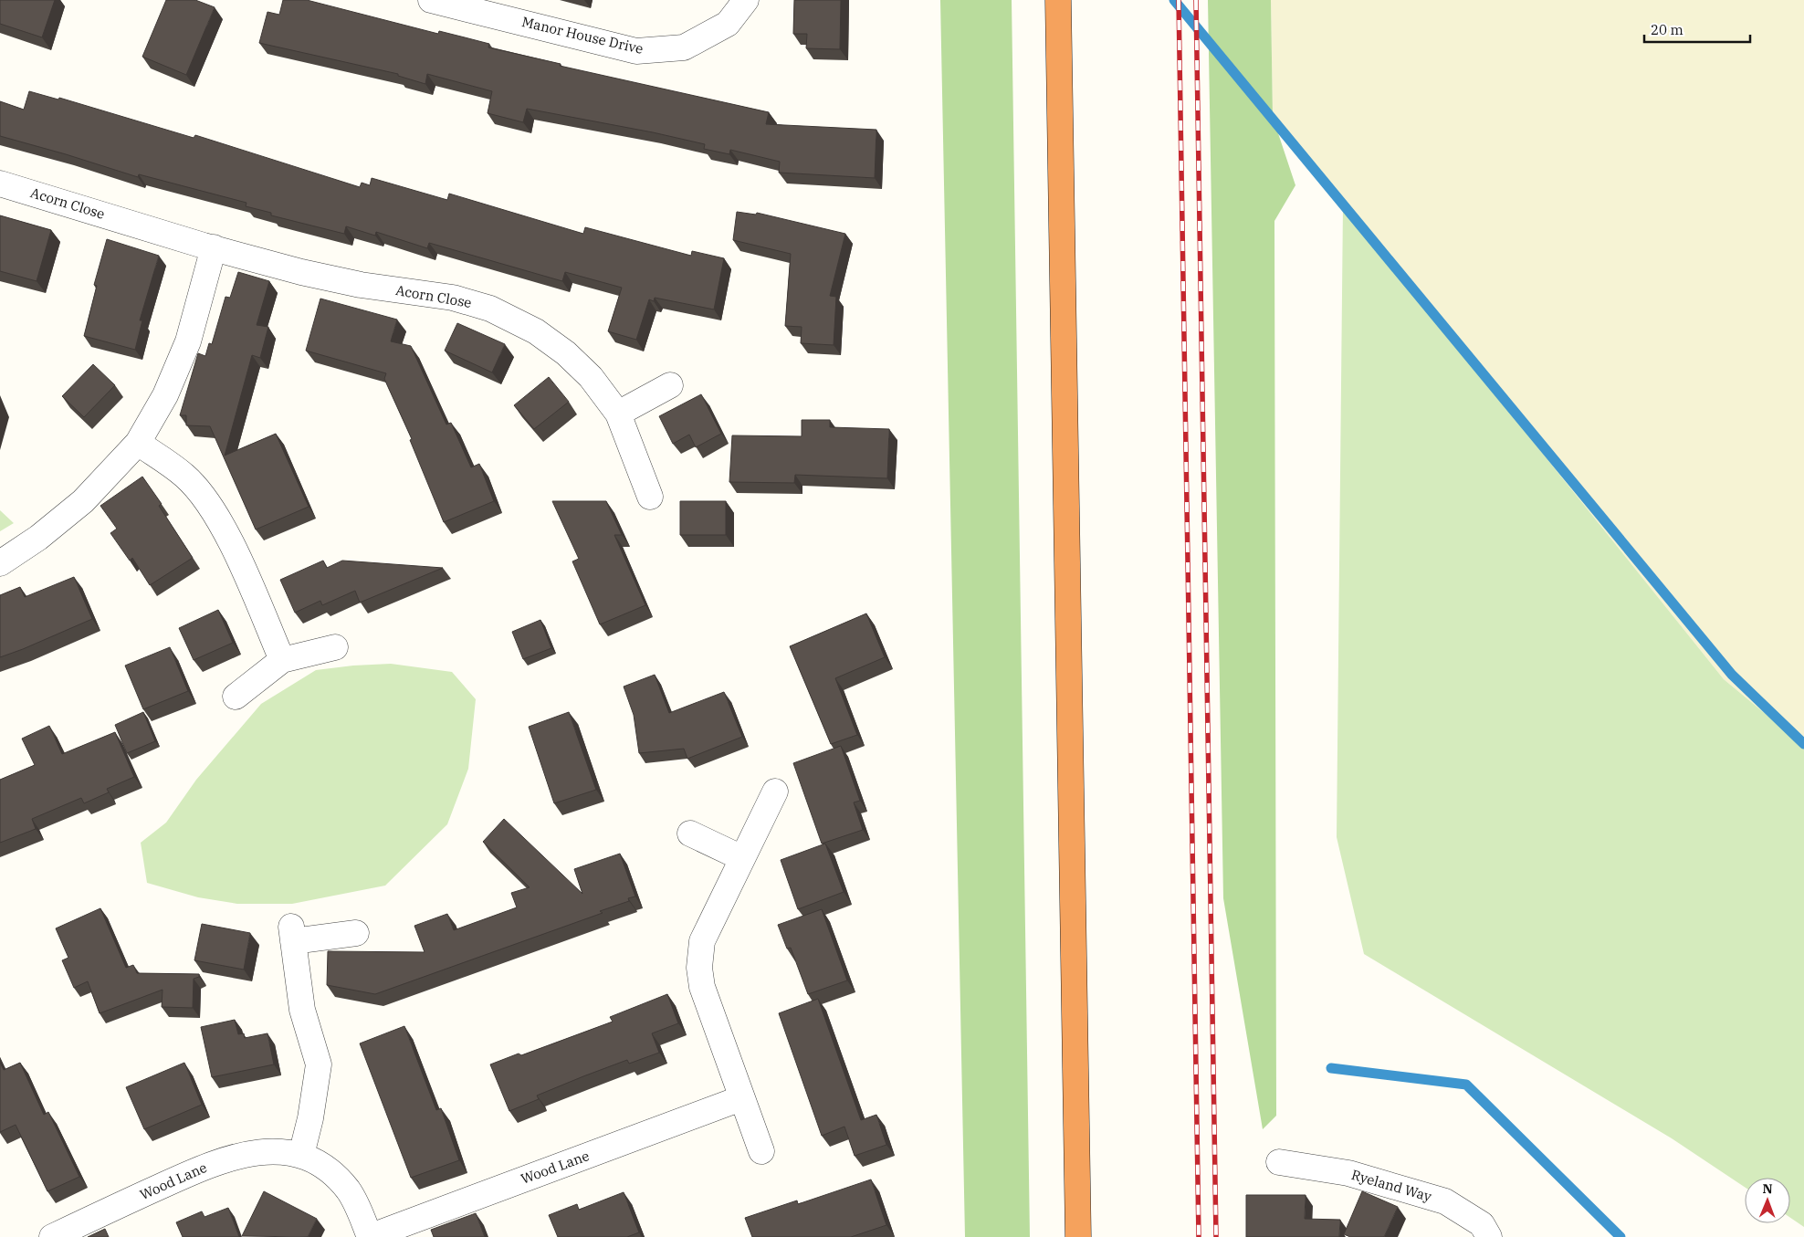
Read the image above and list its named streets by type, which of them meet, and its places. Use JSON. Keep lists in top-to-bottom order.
{
  "streets": {
    "street": [
      "Manor House Drive",
      "Acorn Close",
      "Wood Lane",
      "Ryeland Way"
    ]
  },
  "scale_bar": "20 m",
  "north": "top"
}
